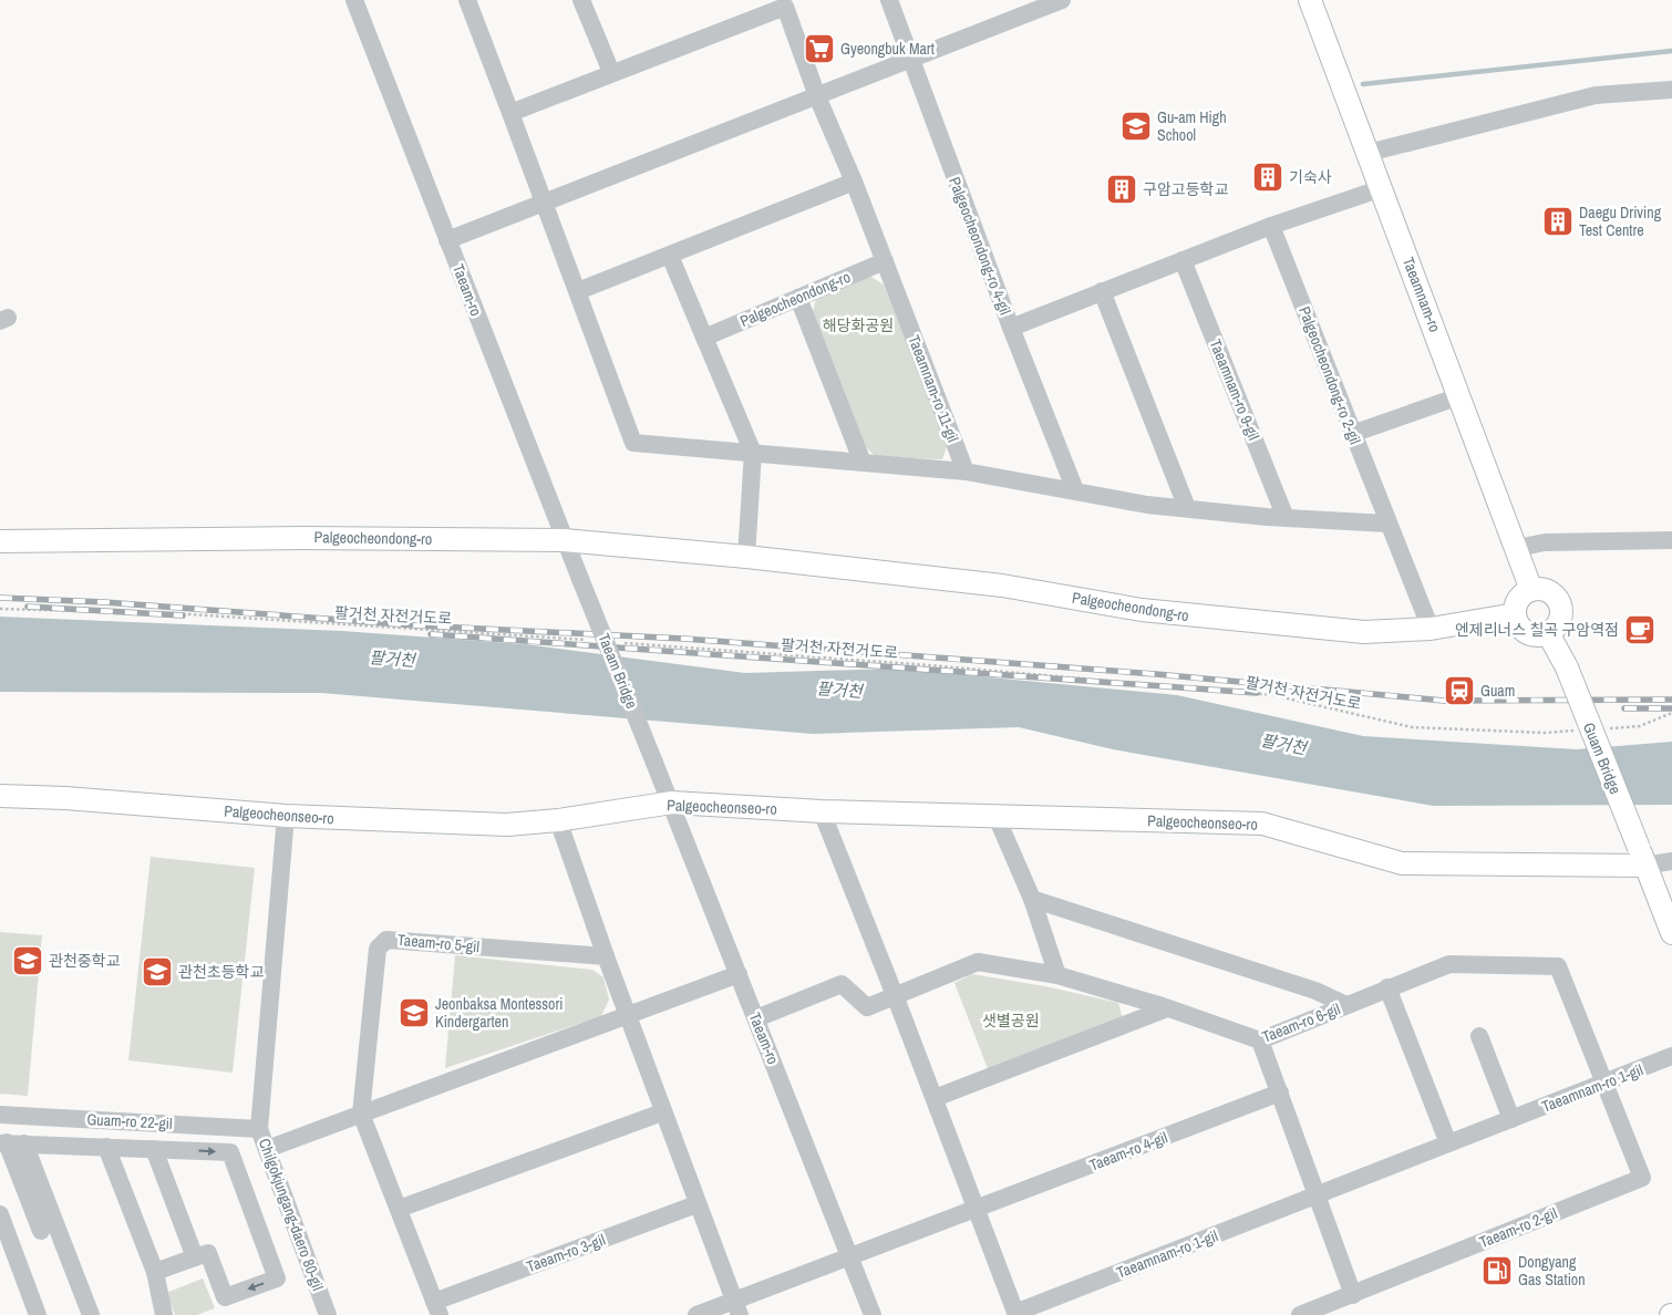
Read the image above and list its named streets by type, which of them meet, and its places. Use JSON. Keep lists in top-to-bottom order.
{
  "streets": {
    "main road": [
      "Taeamnam-ro",
      "Palgeocheondong-ro",
      "Guam Bridge",
      "Palgeocheonseo-ro"
    ],
    "street": [
      "Palgeocheondong-ro 4-gil",
      "Taeam-ro",
      "Palgeocheondong-ro 2-gil",
      "Taeamnam-ro 11-gil",
      "Taeamnam-ro 9-gil",
      "Taeam Bridge",
      "Taeam-ro 5-gil",
      "Taeam-ro 6-gil",
      "Taeamnam-ro 1-gil",
      "Guam-ro 22-gil",
      "Taeam-ro 4-gil",
      "Chilgokjungang-daero 80-gil",
      "Taeam-ro 2-gil",
      "Taeam-ro 3-gil"
    ],
    "path": ["팔거천 자전거도로"]
  },
  "crossings": [
    ["Taeam-ro", "Palgeocheondong-ro"],
    ["Taeam-ro", "Taeam Bridge"],
    ["Taeam-ro", "Palgeocheonseo-ro"],
    ["Taeam-ro", "Taeam-ro 6-gil"],
    ["Taeam-ro", "Taeam-ro 4-gil"],
    ["Taeamnam-ro", "Palgeocheondong-ro"],
    ["Taeamnam-ro", "Guam Bridge"],
    ["Palgeocheondong-ro", "Palgeocheondong-ro 2-gil"],
    ["Palgeocheondong-ro", "Taeamnam-ro 11-gil"],
    ["Palgeocheondong-ro", "Guam Bridge"],
    ["Guam Bridge", "Palgeocheonseo-ro"],
    ["Palgeocheonseo-ro", "Chilgokjungang-daero 80-gil"],
    ["Taeam-ro 5-gil", "Taeam-ro 3-gil"],
    ["Taeam-ro 6-gil", "Taeamnam-ro 1-gil"],
    ["Taeam-ro 6-gil", "Taeam-ro 2-gil"],
    ["Taeamnam-ro 1-gil", "Taeam-ro 2-gil"],
    ["Guam-ro 22-gil", "Chilgokjungang-daero 80-gil"]
  ],
  "water": ["팔거천"],
  "parks": ["해당화공원", "샛별공원"],
  "places": {
    "supermarket": ["Gyeongbuk Mart"],
    "school or university": [
      "Gu-am High School",
      "관천중학교",
      "관천초등학교",
      "Jeonbaksa Montessori Kindergarten"
    ],
    "building": ["기숙사", "구암고등학교", "Daegu Driving Test Centre"],
    "cafe": ["엔제리너스 칠곡 구암역점"],
    "station": ["Guam"],
    "fuel station": ["Dongyang Gas Station"]
  }
}
